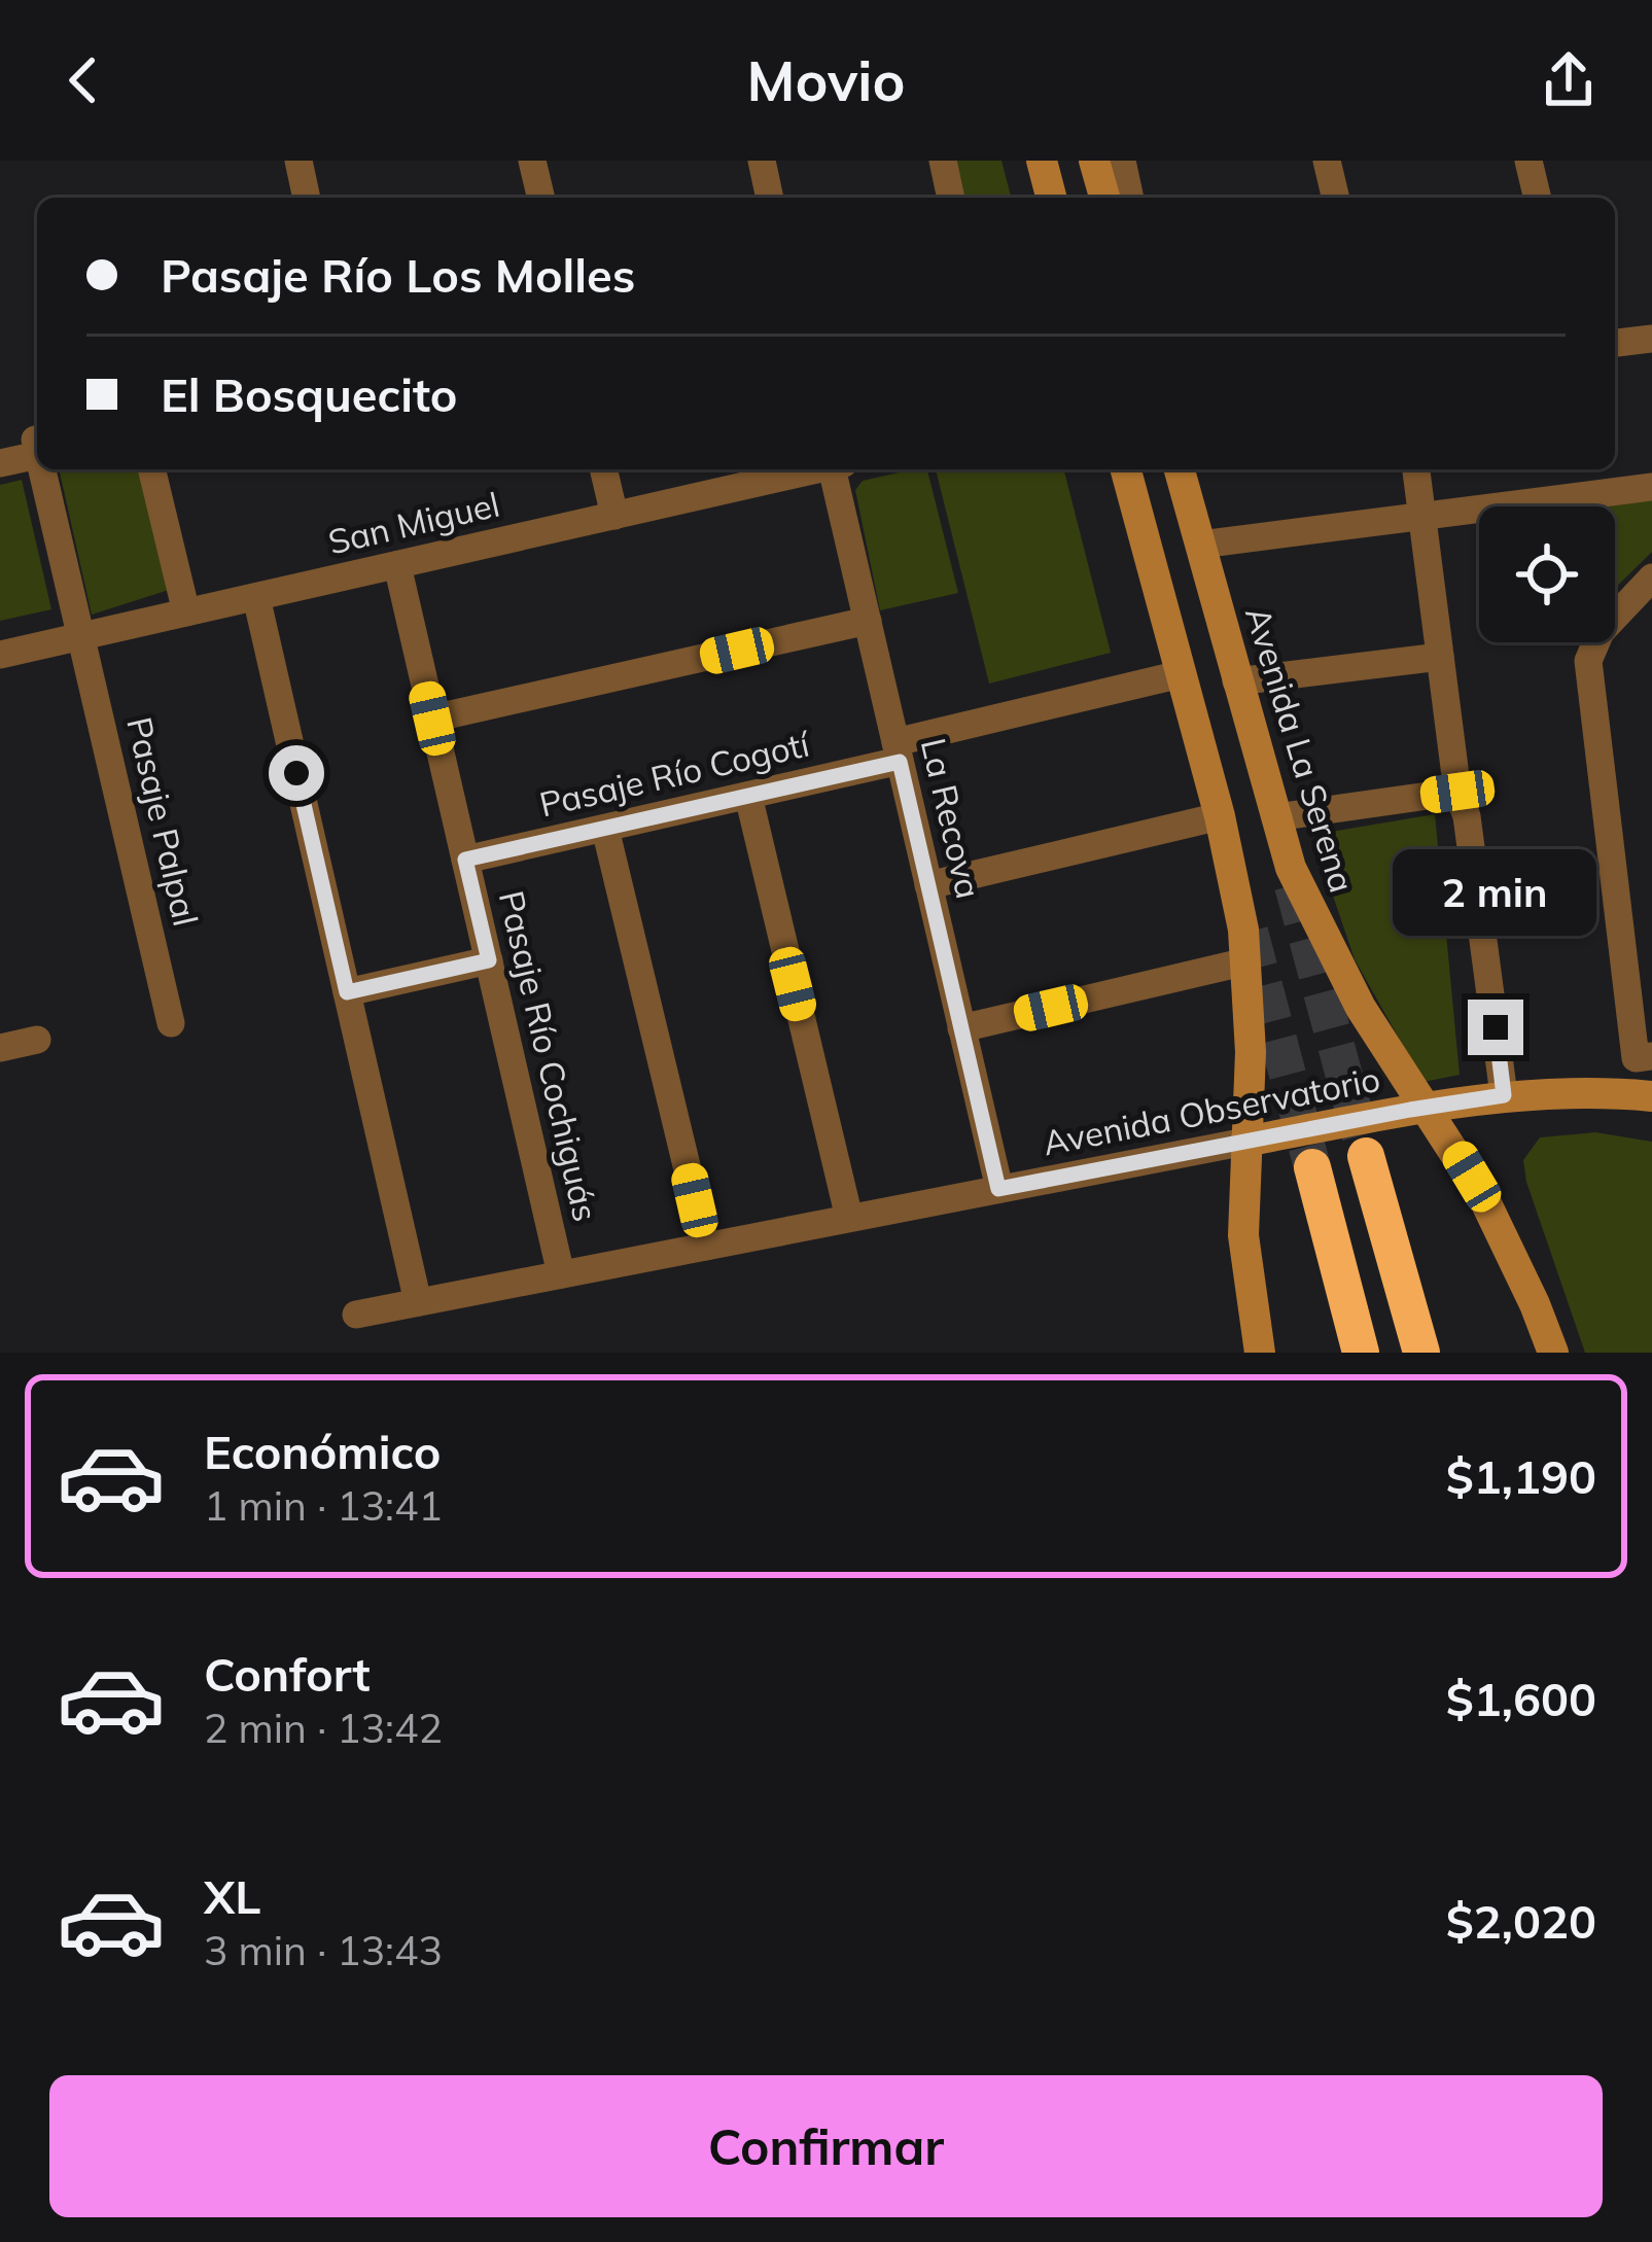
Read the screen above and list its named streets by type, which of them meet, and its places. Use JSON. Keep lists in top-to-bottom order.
{
  "streets": {
    "main road": ["Avenida La Serena", "Avenida Observatorio"],
    "street": [
      "San Miguel",
      "Pasaje Río Cogotí",
      "La Recova",
      "Pasaje Palpal",
      "Pasaje Río Cochiguás"
    ]
  },
  "crossings": [
    ["San Miguel", "Pasaje Palpal"],
    ["San Miguel", "Pasaje Río Cochiguás"],
    ["Avenida La Serena", "Avenida Observatorio"],
    ["Pasaje Río Cogotí", "La Recova"],
    ["Pasaje Río Cogotí", "Pasaje Río Cochiguás"],
    ["La Recova", "Avenida Observatorio"],
    ["Pasaje Río Cochiguás", "Avenida Observatorio"]
  ],
  "page": {
    "header": "Movio",
    "banner": ["Pasaje Río Los Molles", "El Bosquecito"],
    "bubble": "2 min",
    "list": [
      {
        "name": "Económico",
        "note": "1 min · 13:41",
        "value": "$1,190"
      },
      {
        "name": "Confort",
        "note": "2 min · 13:42",
        "value": "$1,600"
      },
      {
        "name": "XL",
        "note": "3 min · 13:43",
        "value": "$2,020"
      }
    ],
    "buttons": "Confirmar"
  }
}
